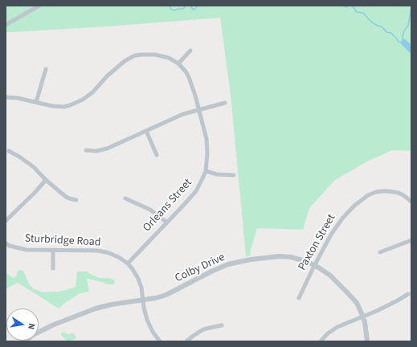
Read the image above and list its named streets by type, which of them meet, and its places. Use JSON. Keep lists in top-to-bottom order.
{
  "streets": {
    "street": [
      "Orleans Street",
      "Sturbridge Road",
      "Paxton Street",
      "Colby Drive"
    ]
  },
  "crossings": [
    ["Orleans Street", "Sturbridge Road"],
    ["Sturbridge Road", "Colby Drive"],
    ["Paxton Street", "Colby Drive"]
  ],
  "north": "right"
}
